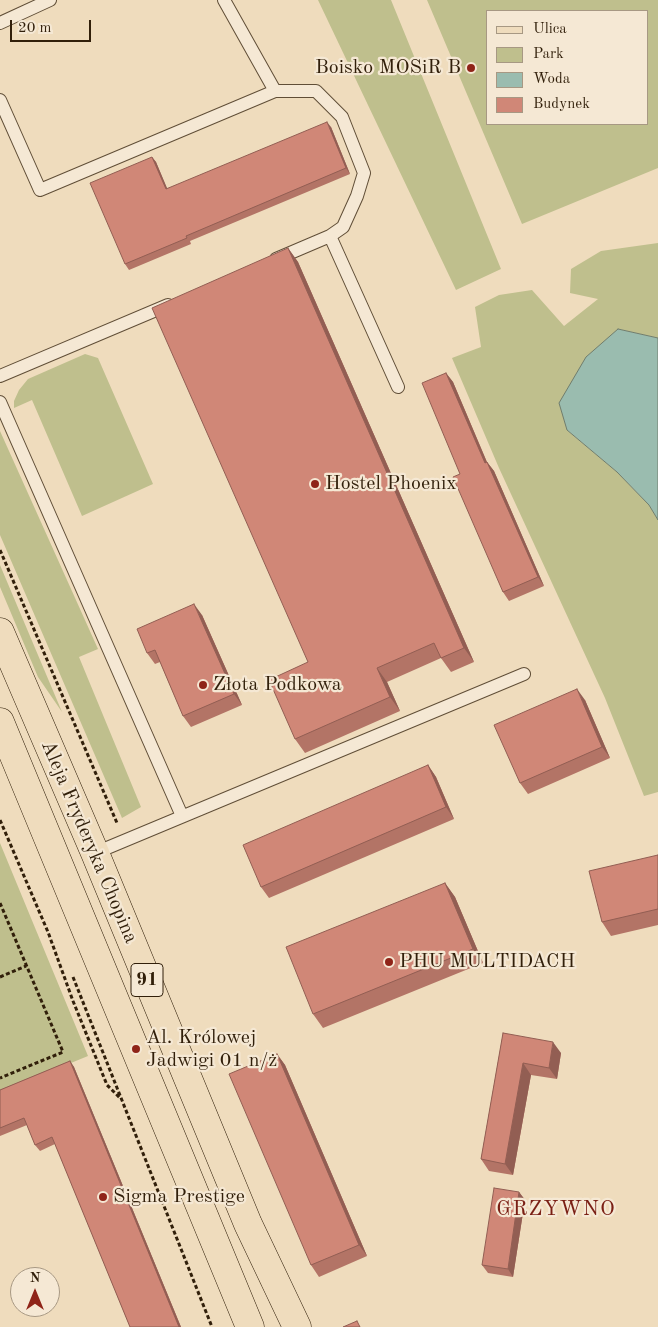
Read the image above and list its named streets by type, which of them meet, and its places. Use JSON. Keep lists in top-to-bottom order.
{
  "streets": {
    "main road": ["Aleja Fryderyka Chopina", "91"]
  },
  "districts": ["GRZYWNO"],
  "places": [
    "Boisko MOSiR B",
    "Hostel Phoenix",
    "Złota Podkowa",
    "PHU MULTIDACH",
    "Al. Królowej Jadwigi 01 n/ż",
    "Sigma Prestige"
  ],
  "legend": [
    "Ulica",
    "Park",
    "Woda",
    "Budynek"
  ],
  "scale_bar": "20 m",
  "north": "top"
}
